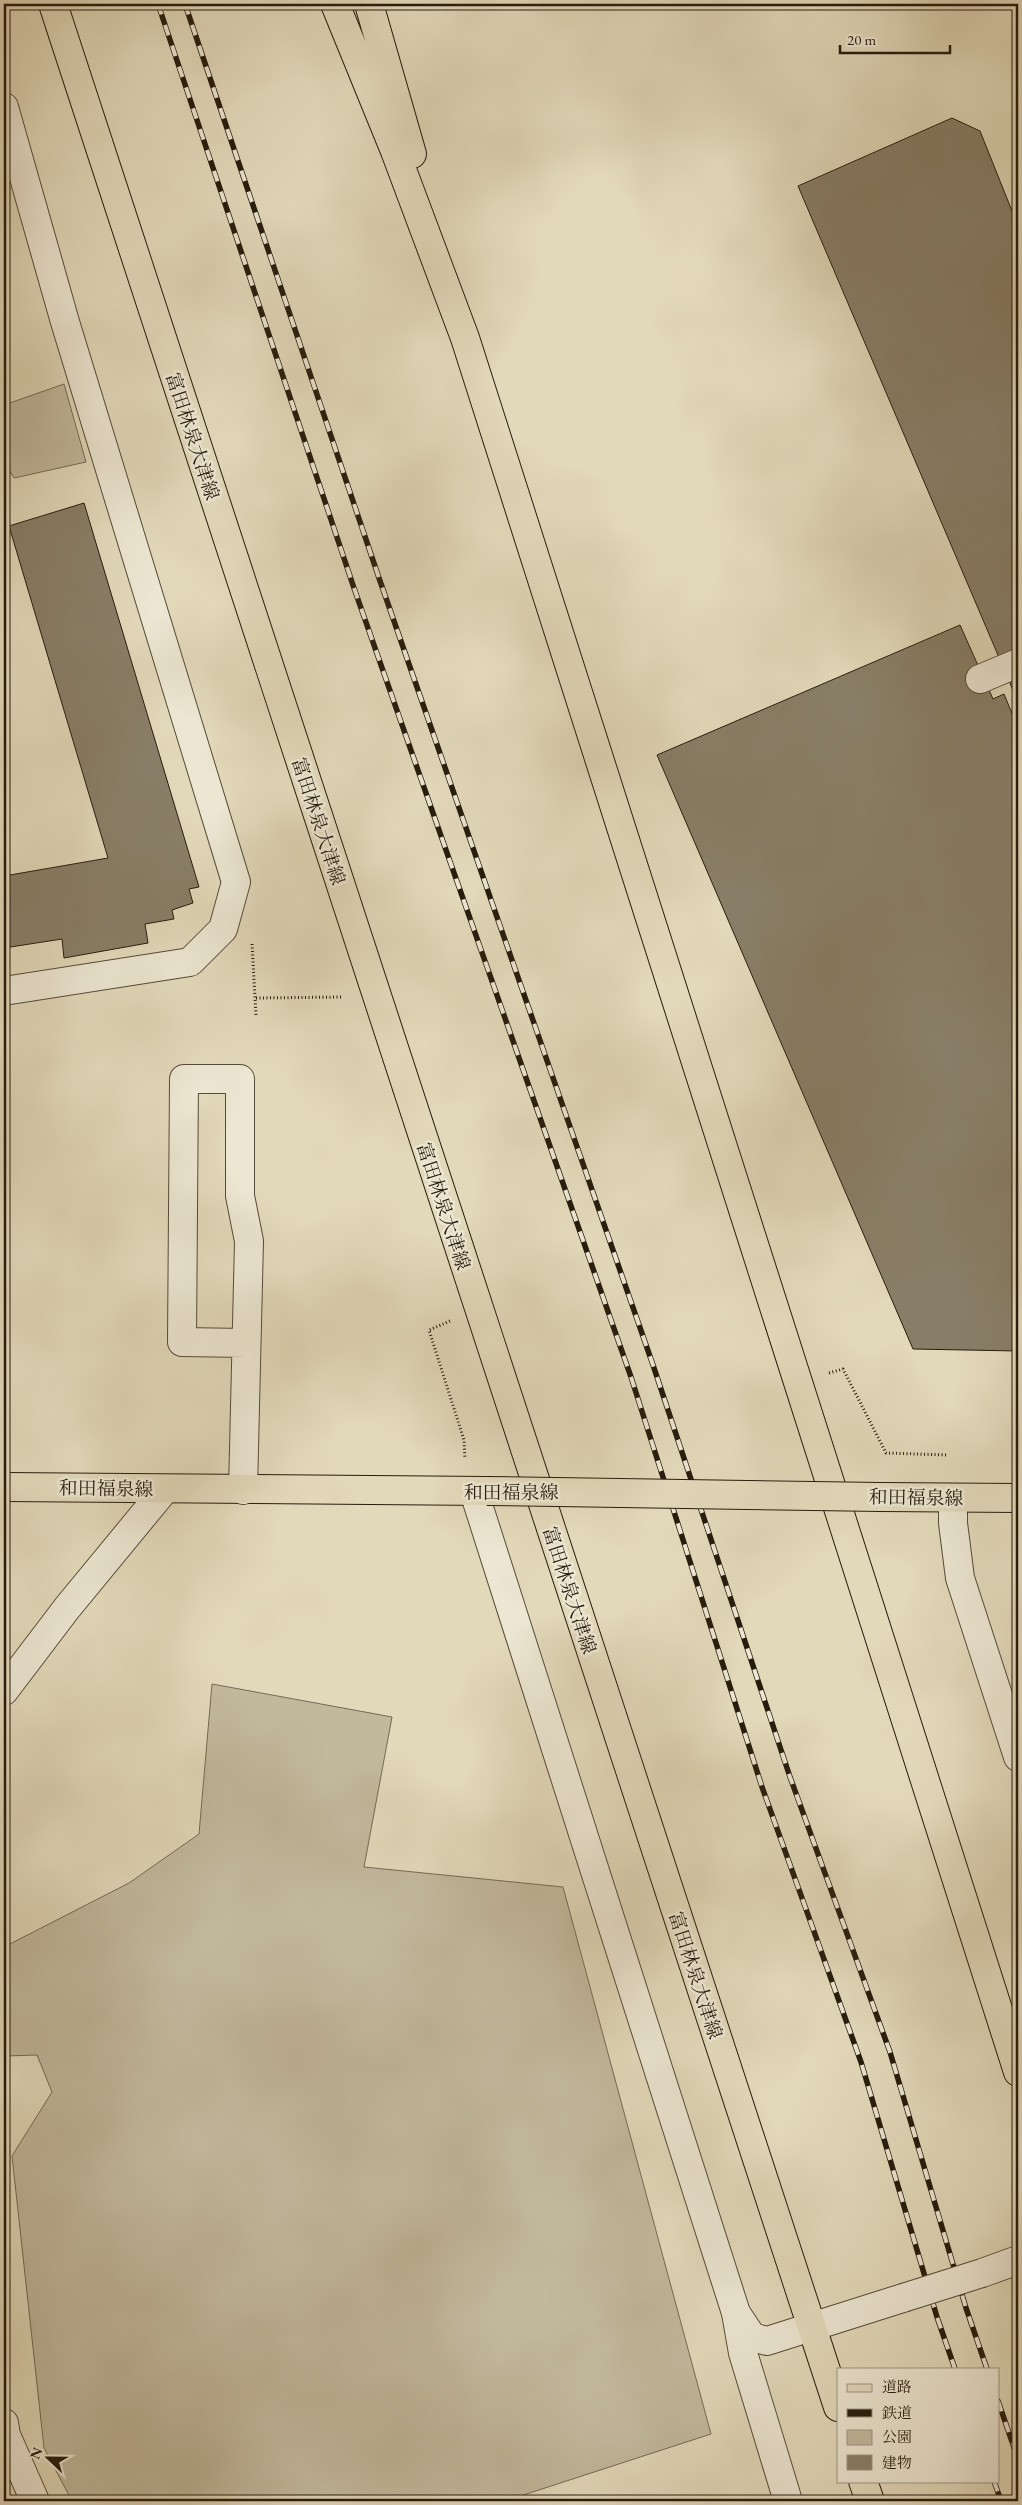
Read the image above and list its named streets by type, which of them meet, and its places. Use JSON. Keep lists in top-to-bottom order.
{
  "streets": {
    "main road": ["富田林泉大津線", "和田福泉線"]
  },
  "legend": [
    "道路",
    "鉄道",
    "公園",
    "建物"
  ],
  "scale_bar": "20 m",
  "north": "left"
}
